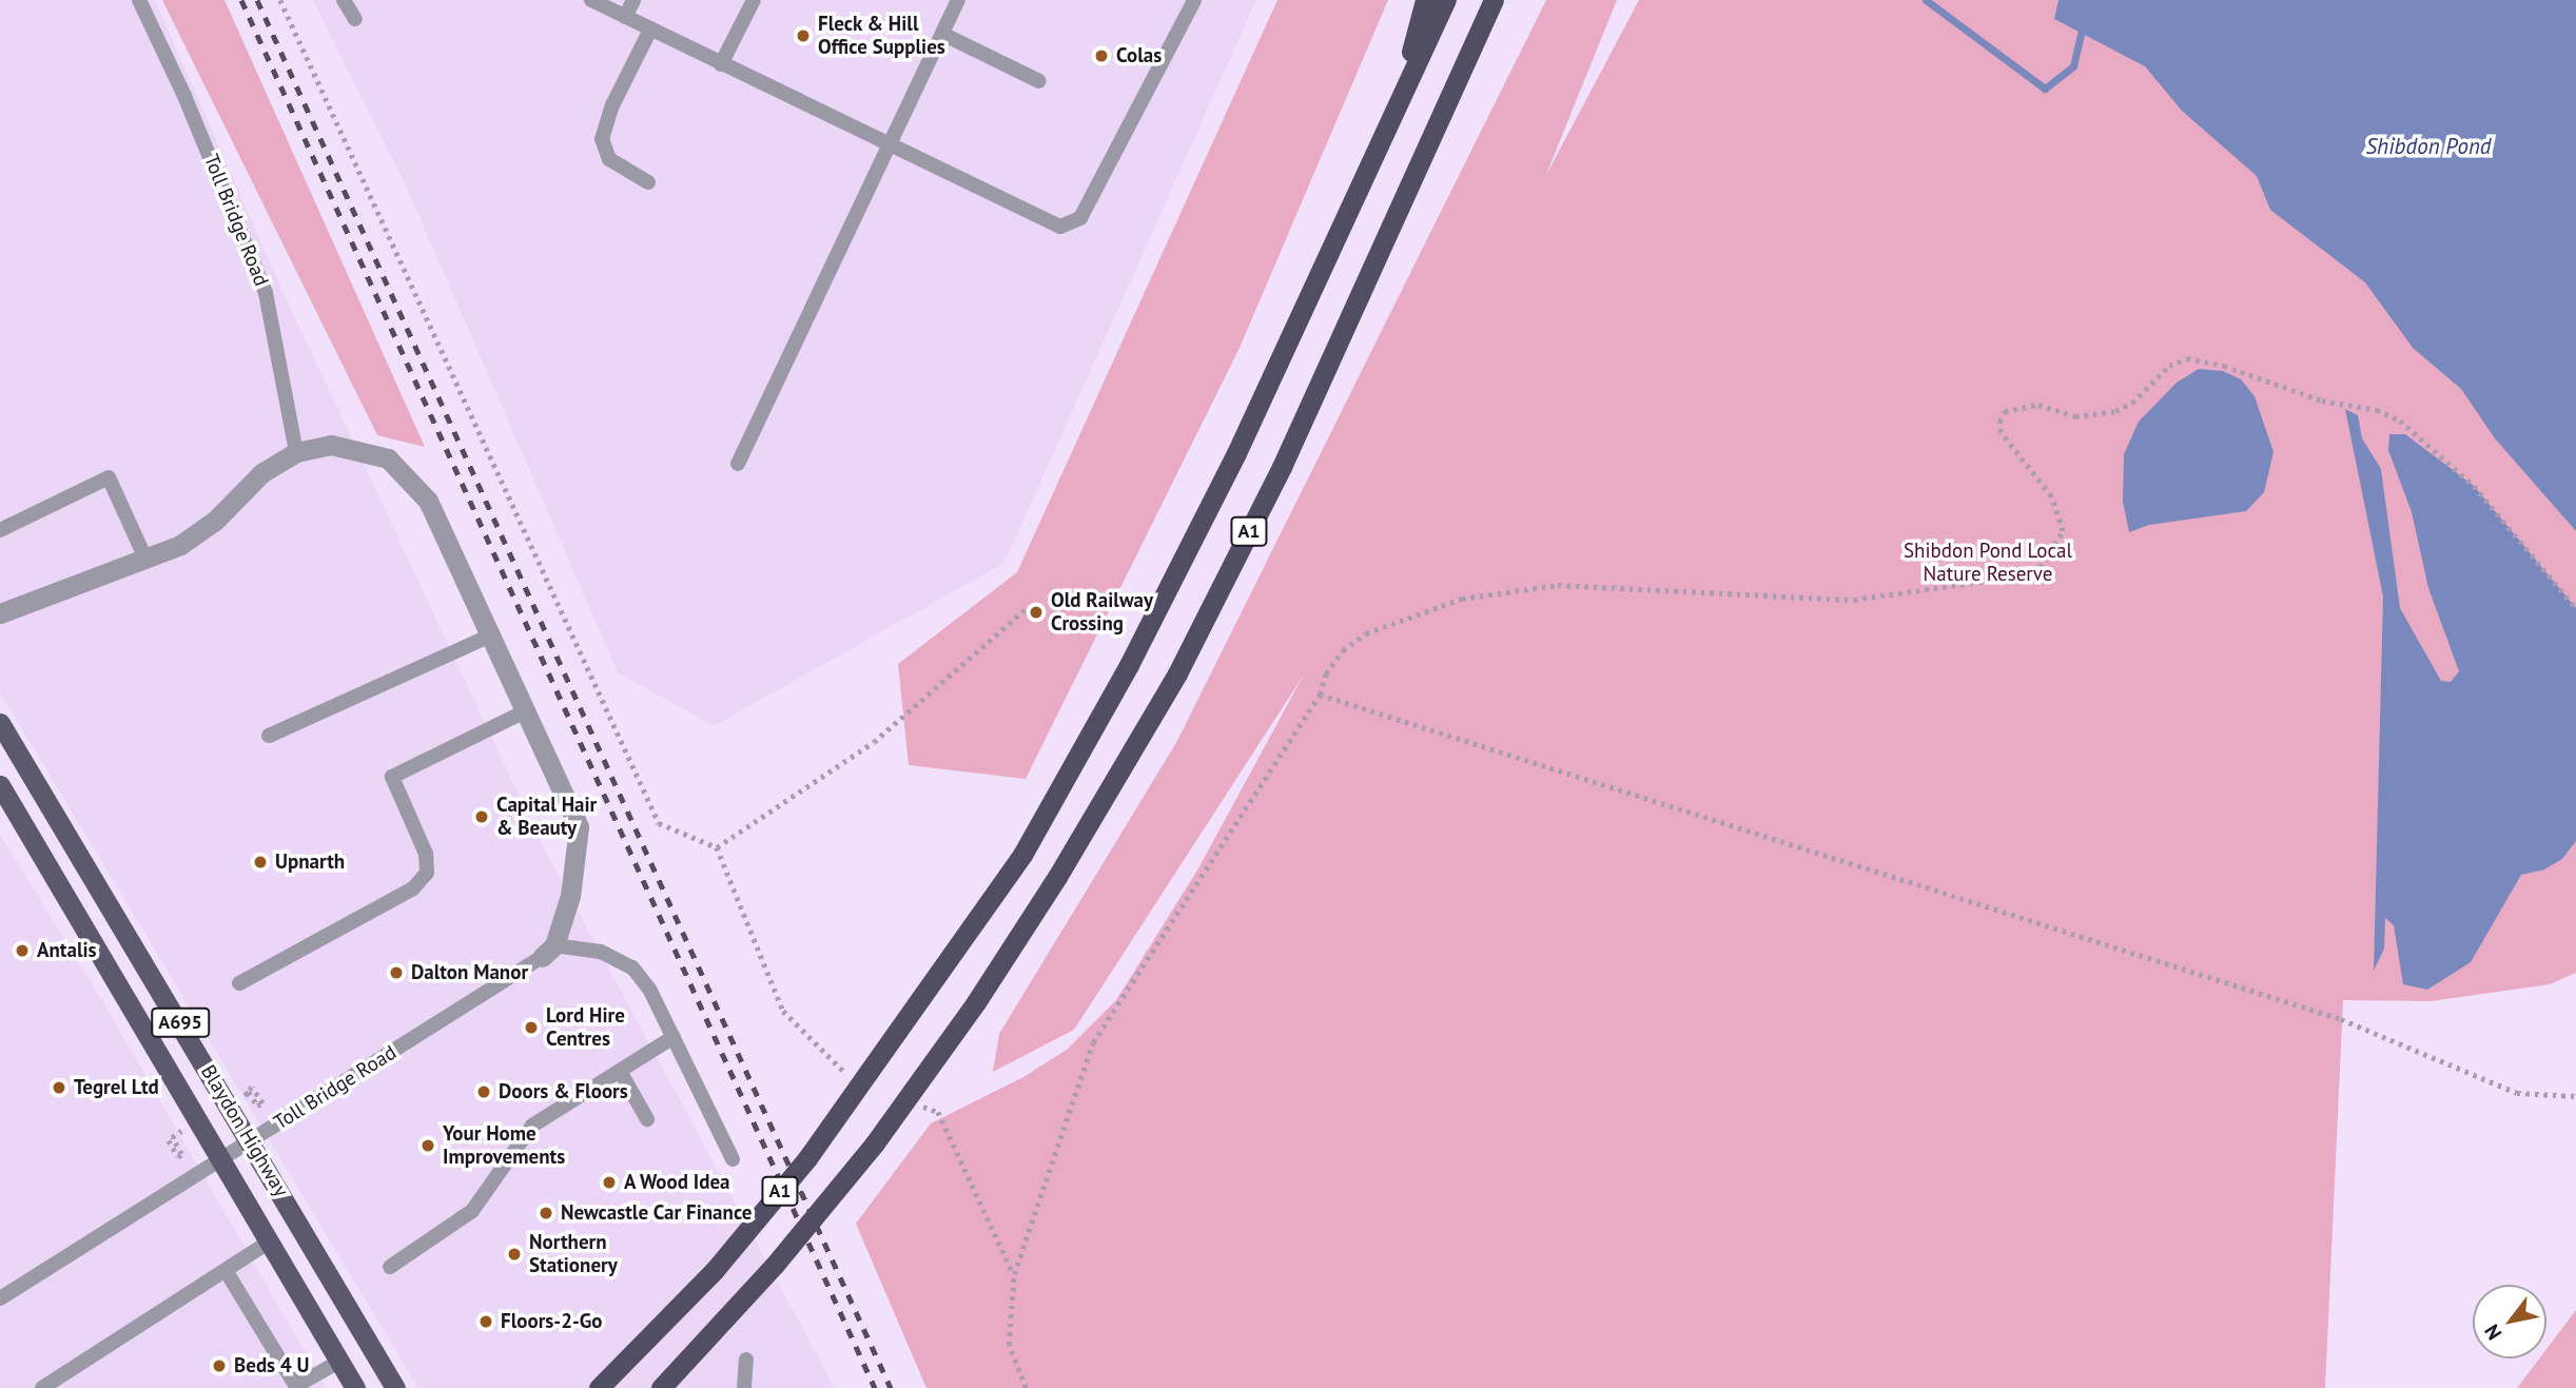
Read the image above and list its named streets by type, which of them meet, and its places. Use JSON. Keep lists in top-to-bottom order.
{
  "streets": {
    "highway": ["A1"],
    "main road": ["A695", "Blaydon Highway"],
    "lane": ["Toll Bridge Road"]
  },
  "water": ["Shibdon Pond"],
  "parks": ["Shibdon Pond Local Nature Reserve"],
  "places": [
    "Fleck & Hill Office Supplies",
    "Colas",
    "Old Railway Crossing",
    "Capital Hair & Beauty",
    "Upnarth",
    "Antalis",
    "Dalton Manor",
    "Lord Hire Centres",
    "Tegrel Ltd",
    "Doors & Floors",
    "Your Home Improvements",
    "A Wood Idea",
    "Newcastle Car Finance",
    "Northern Stationery",
    "Floors-2-Go",
    "Beds 4 U"
  ],
  "north": "bottom left"
}
